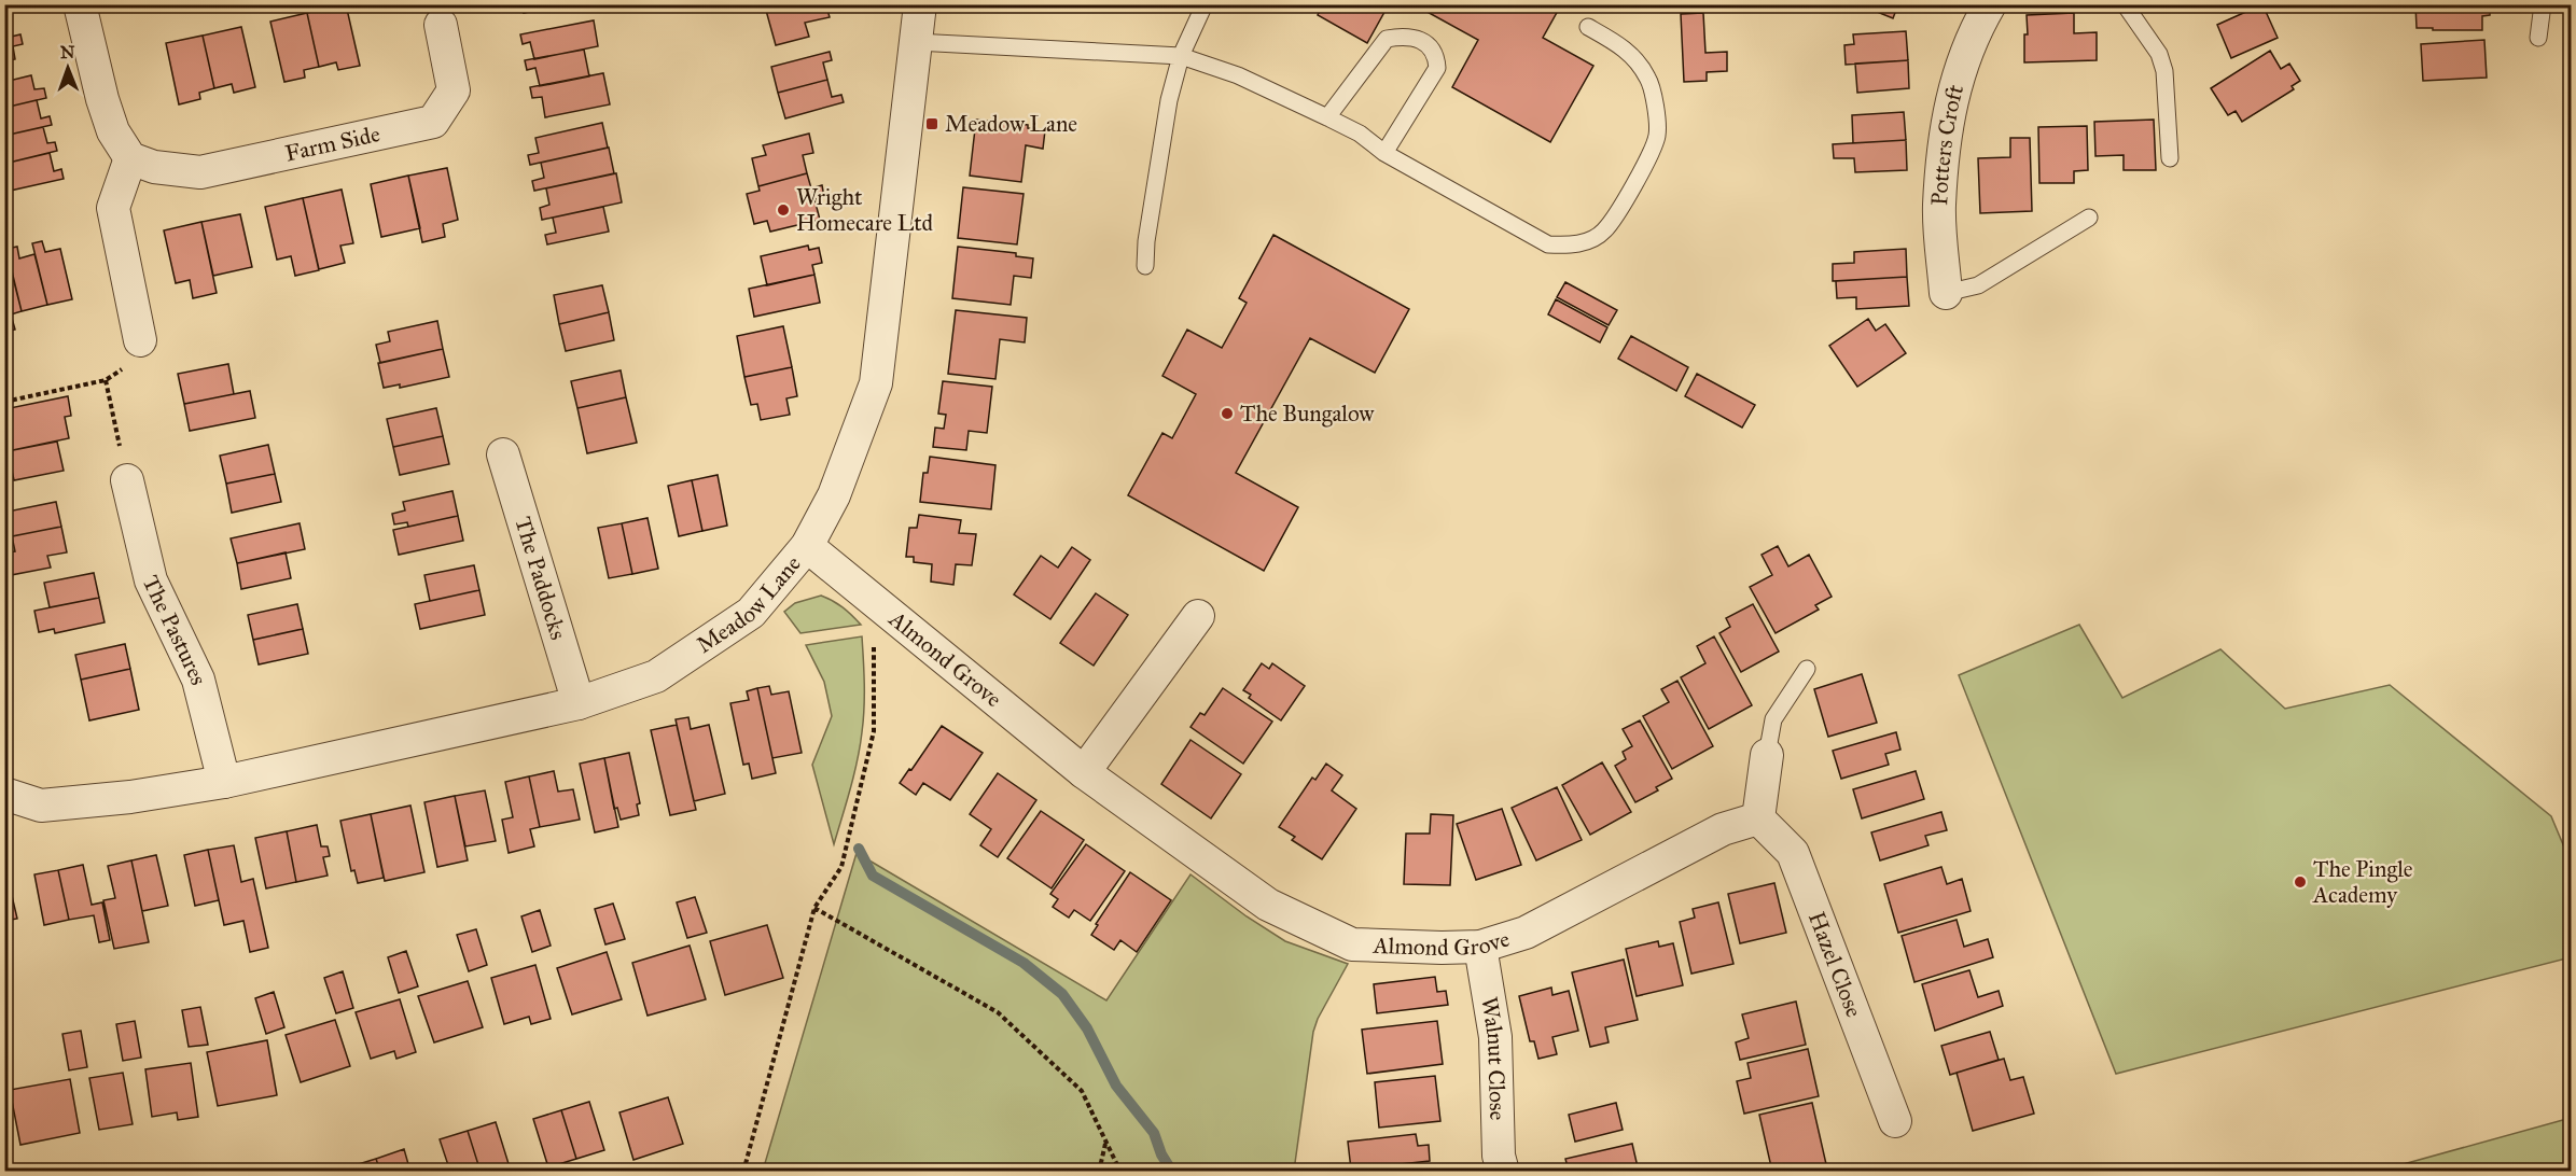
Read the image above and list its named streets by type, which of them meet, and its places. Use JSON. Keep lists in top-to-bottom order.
{
  "streets": {
    "street": [
      "Farm Side",
      "Potters Croft",
      "The Paddocks",
      "Meadow Lane",
      "The Pastures",
      "Almond Grove",
      "Hazel Close",
      "Walnut Close"
    ]
  },
  "crossings": [
    ["The Paddocks", "Meadow Lane"],
    ["Meadow Lane", "The Pastures"],
    ["Meadow Lane", "Almond Grove"],
    ["Almond Grove", "Hazel Close"],
    ["Almond Grove", "Walnut Close"]
  ],
  "places": {
    "transit": ["Meadow Lane"],
    "other": ["Wright Homecare Ltd", "The Bungalow", "The Pingle Academy"]
  },
  "north": "top"
}
